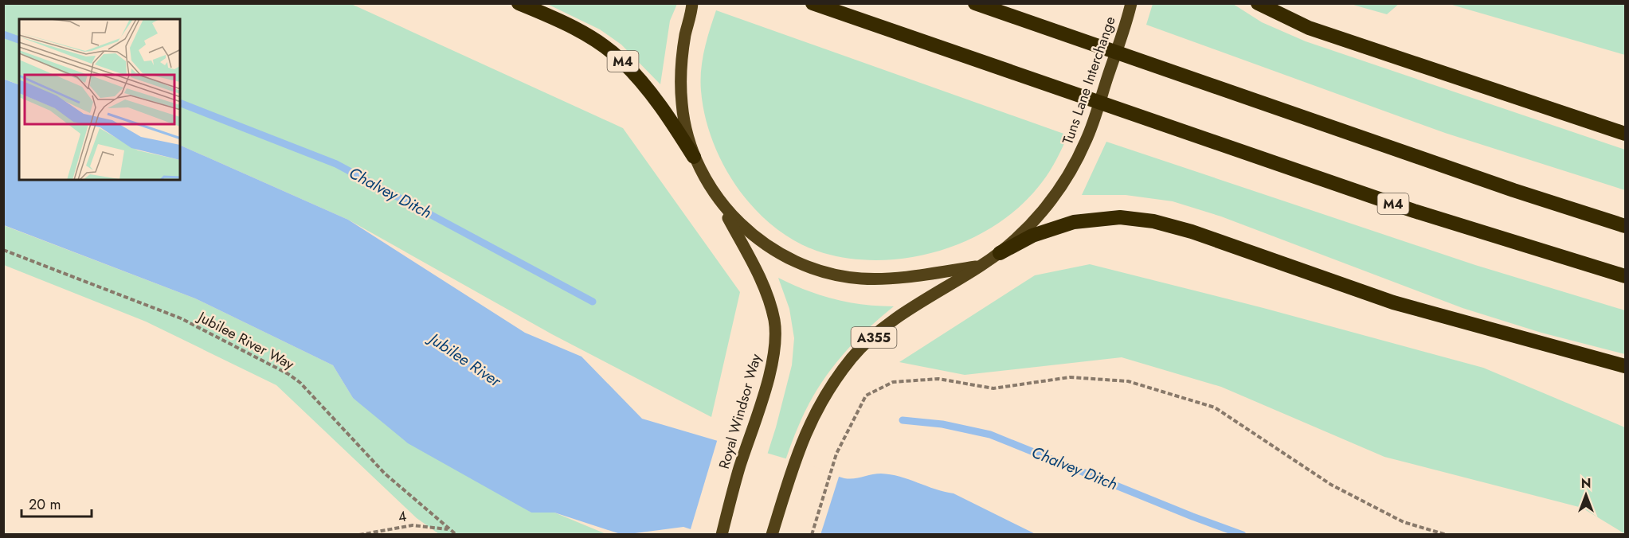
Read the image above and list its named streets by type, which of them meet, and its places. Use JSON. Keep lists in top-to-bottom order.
{
  "streets": {
    "highway": ["M4"],
    "main road": ["Tuns Lane Interchange", "A355", "Royal Windsor Way"],
    "path": ["Jubilee River Way", "4"]
  },
  "crossings": [
    ["M4", "Tuns Lane Interchange"],
    ["Tuns Lane Interchange", "A355"],
    ["Tuns Lane Interchange", "Royal Windsor Way"],
    ["Jubilee River Way", "4"]
  ],
  "water": ["Chalvey Ditch", "Jubilee River"],
  "scale_bar": "20 m",
  "north": "top"
}
